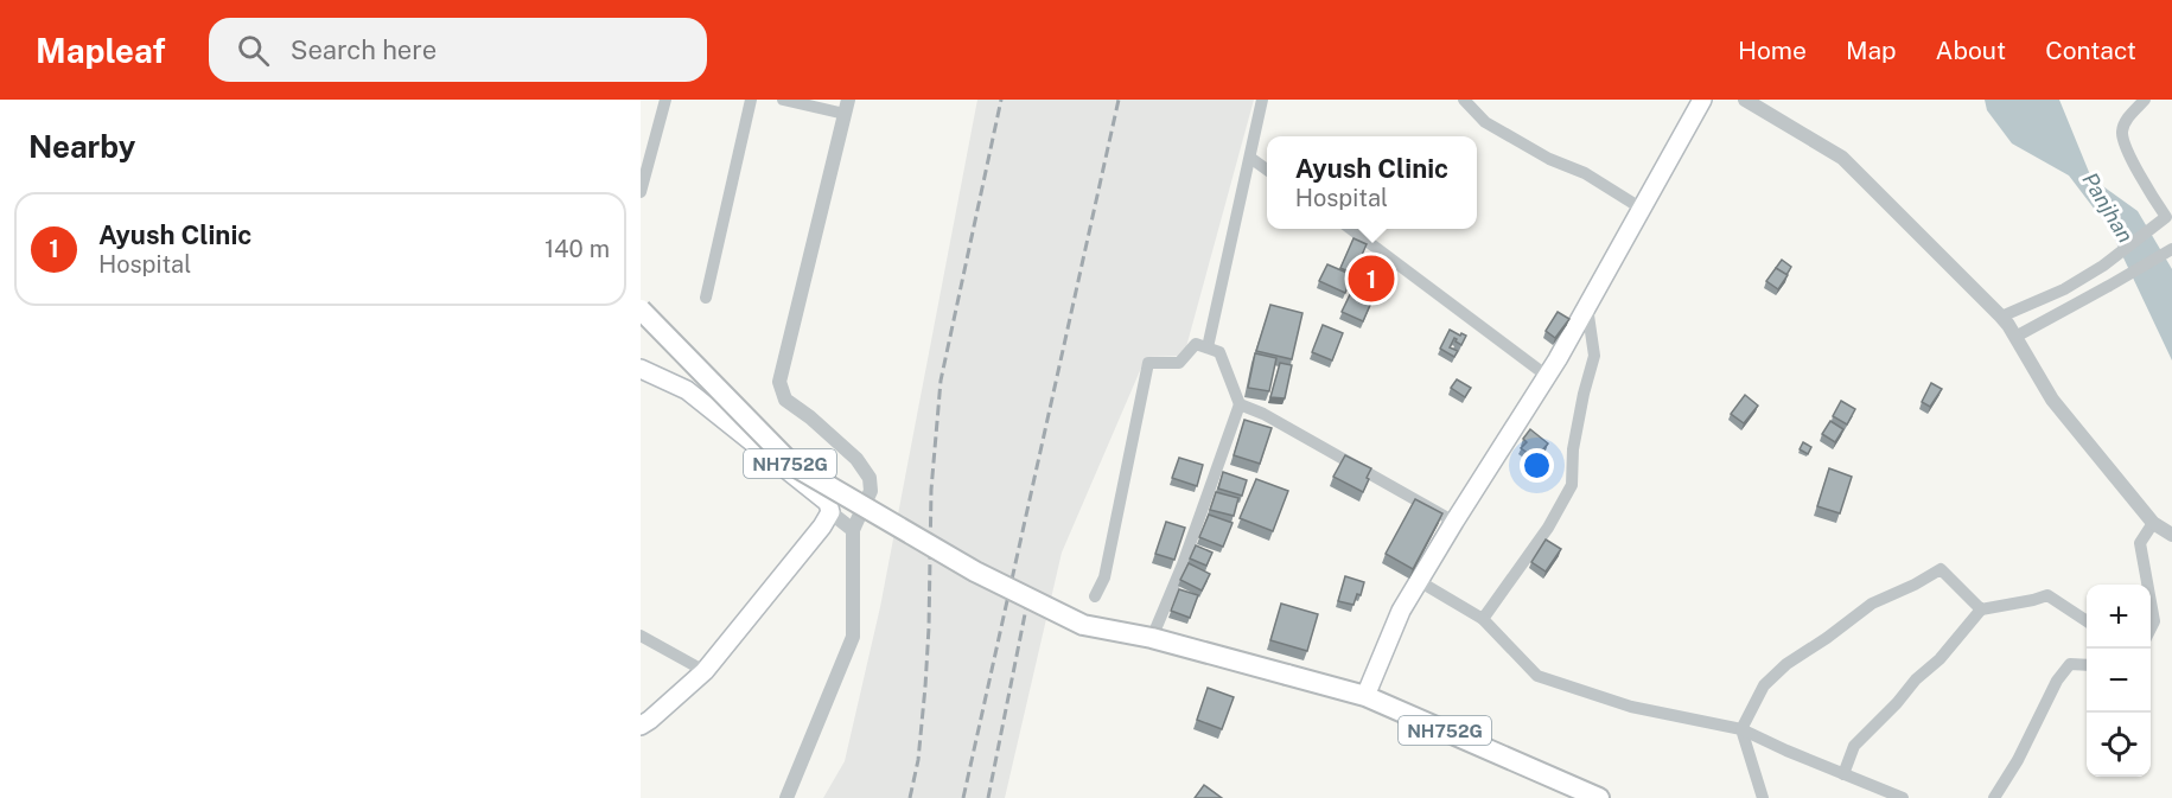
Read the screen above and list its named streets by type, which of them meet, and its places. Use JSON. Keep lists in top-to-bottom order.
{
  "streets": {
    "highway": ["NH752G"]
  },
  "water": ["Panjhan"],
  "page": {
    "header": "Mapleaf",
    "search": "Search here",
    "nav": [
      "Home",
      "Map",
      "About",
      "Contact"
    ],
    "heading": "Nearby",
    "popup": ["Ayush Clinic", "Hospital"],
    "list": [
      {
        "mark": "1",
        "name": "Ayush Clinic",
        "note": "Hospital",
        "value": "140 m"
      }
    ],
    "pins": "1",
    "map_buttons": ["+", "−"]
  }
}
